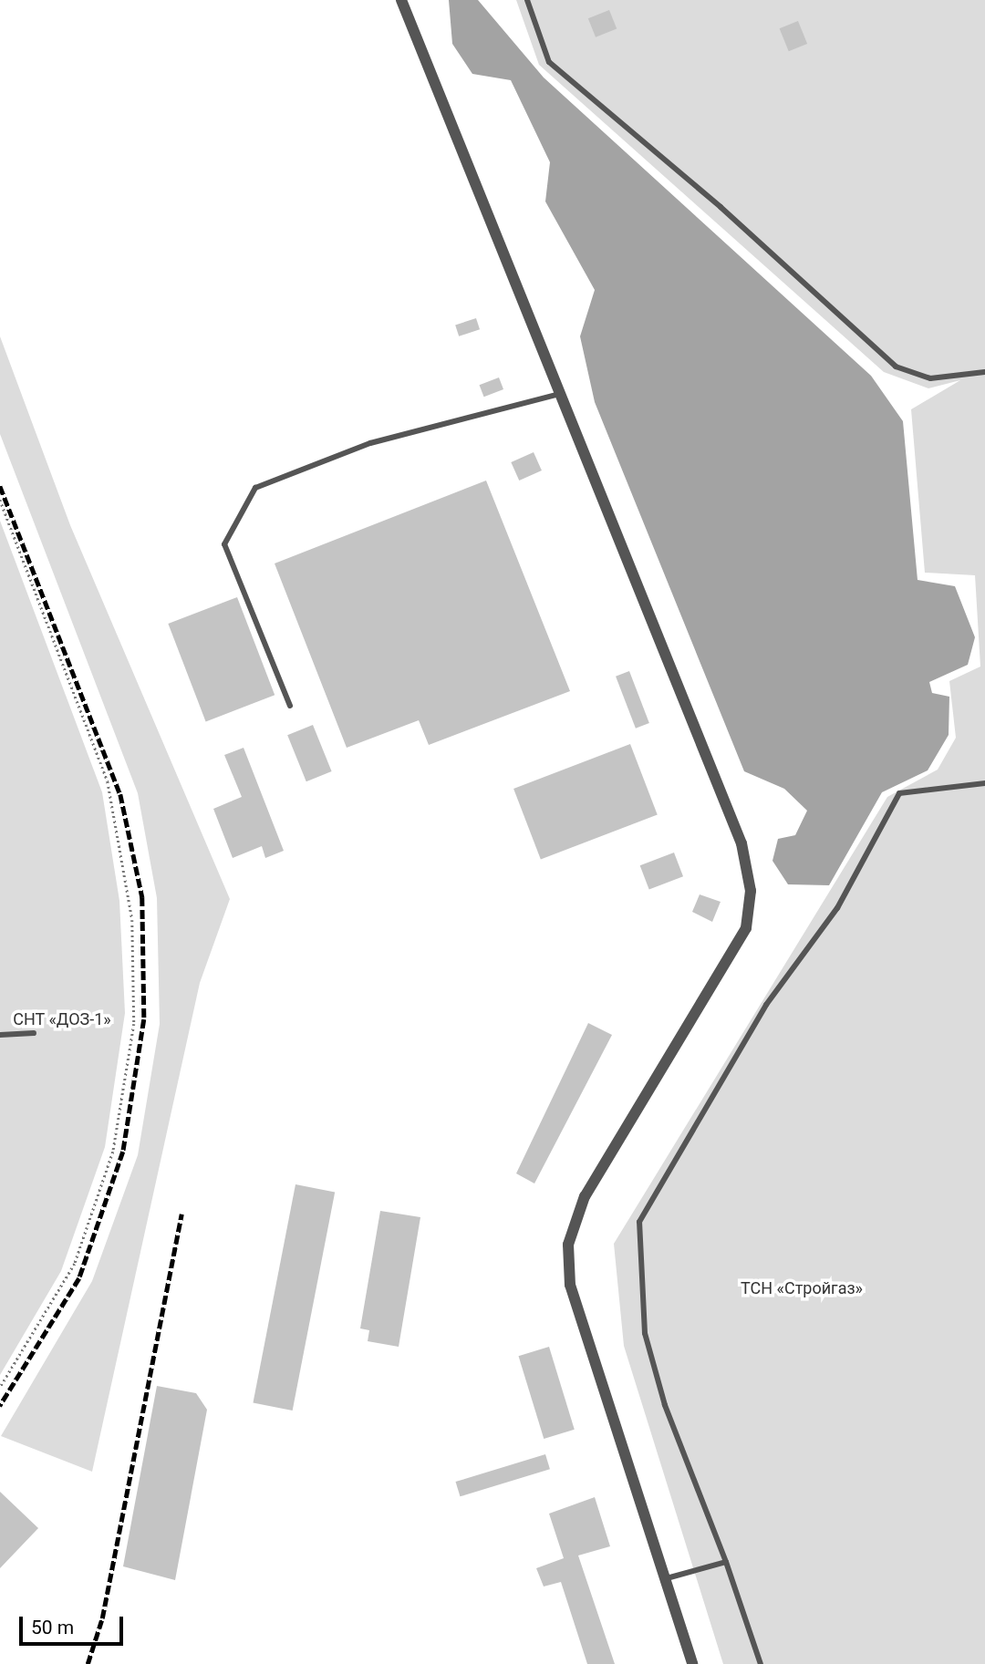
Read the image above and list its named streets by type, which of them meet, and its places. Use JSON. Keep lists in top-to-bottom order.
{
  "parks": ["СНТ «ДОЗ-1»", "ТСН «Стройгаз»"],
  "scale_bar": "50 m"
}
